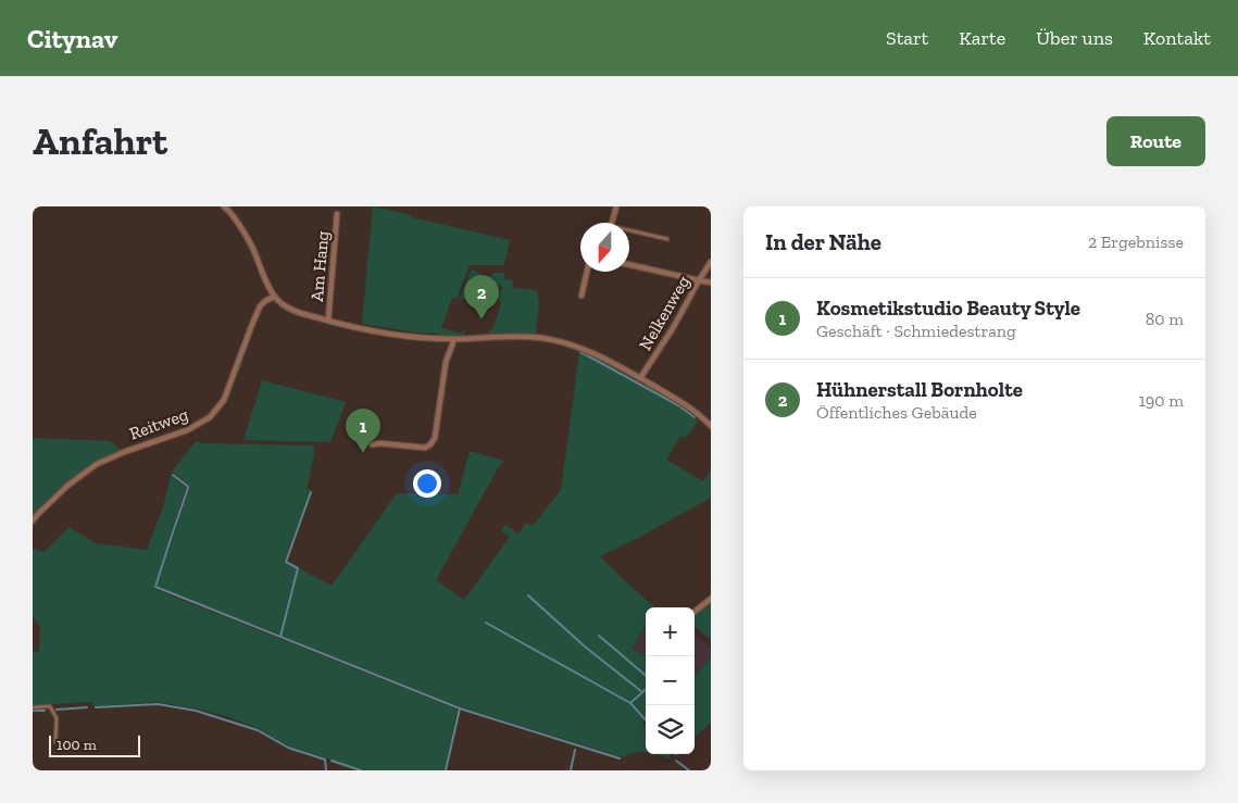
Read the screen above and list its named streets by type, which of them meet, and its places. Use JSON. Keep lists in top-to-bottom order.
{
  "streets": {
    "street": ["Am Hang", "Nelkenweg", "Reitweg"]
  },
  "scale_bar": "100 m",
  "north": "bottom",
  "page": {
    "header": "Citynav",
    "nav": [
      "Start",
      "Karte",
      "Über uns",
      "Kontakt"
    ],
    "buttons": "Route",
    "title": "Anfahrt",
    "heading": ["In der Nähe", "2 Ergebnisse"],
    "pins": ["2", "1"],
    "list": [
      {
        "mark": "1",
        "name": "Kosmetikstudio Beauty Style",
        "note": "Geschäft · Schmiedestrang",
        "value": "80 m"
      },
      {
        "mark": "2",
        "name": "Hühnerstall Bornholte",
        "note": "Öffentliches Gebäude",
        "value": "190 m"
      }
    ],
    "map_buttons": ["+", "−"],
    "scale": "100 m"
  }
}
